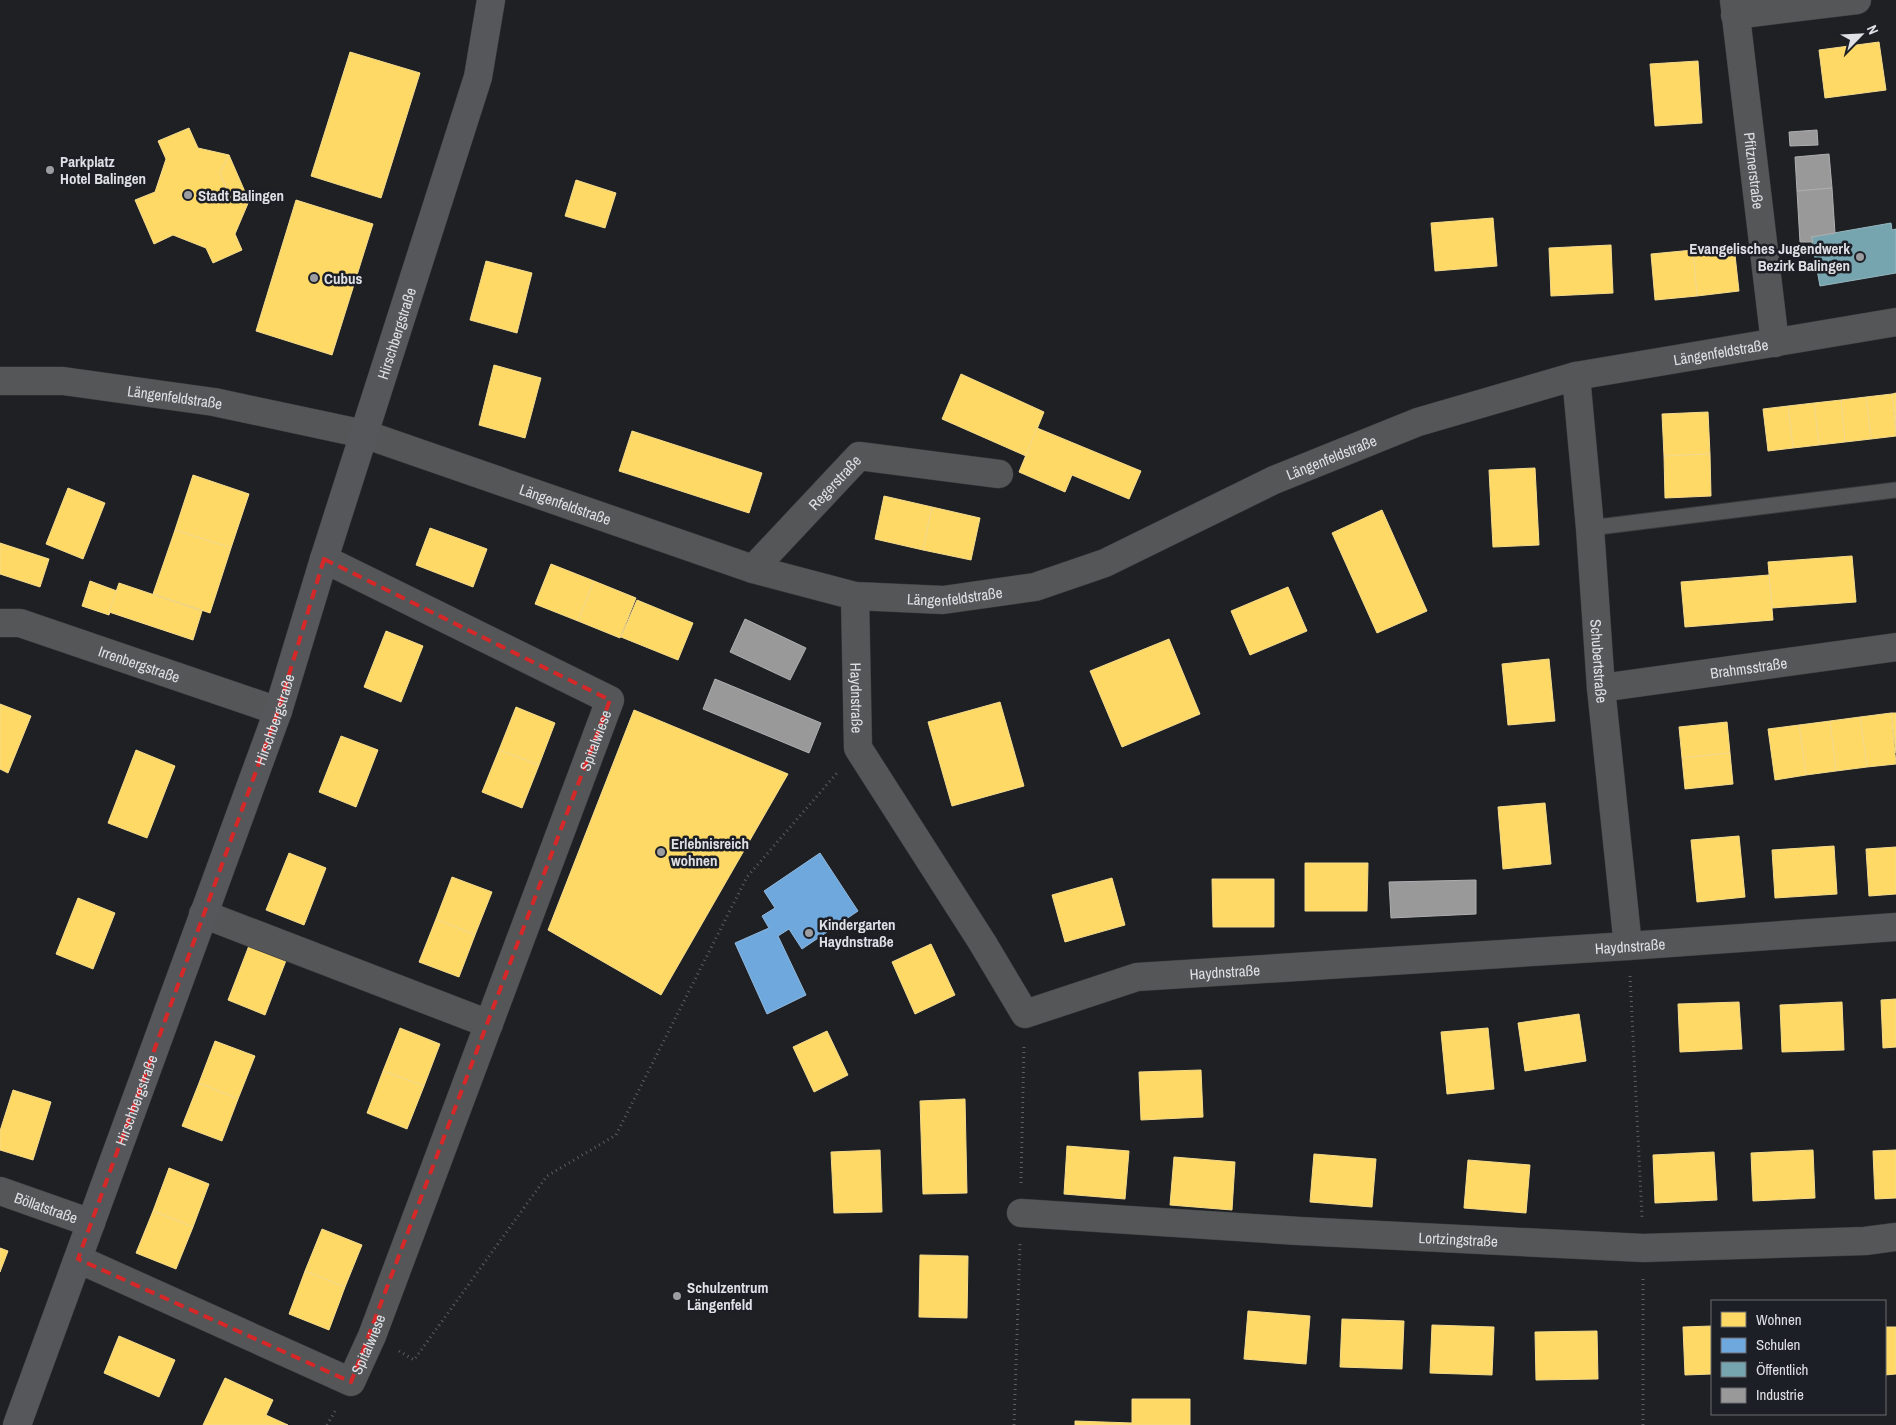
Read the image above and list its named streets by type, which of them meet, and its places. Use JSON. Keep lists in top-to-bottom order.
{
  "streets": {
    "street": [
      "Pfitznerstraße",
      "Hirschbergstraße",
      "Längenfeldstraße",
      "Regerstraße",
      "Schubertstraße",
      "Irrenbergstraße",
      "Brahmsstraße",
      "Haydnstraße",
      "Spitalwiese",
      "Böllatstraße",
      "Lortzingstraße"
    ]
  },
  "crossings": [
    ["Pfitznerstraße", "Längenfeldstraße"],
    ["Hirschbergstraße", "Längenfeldstraße"],
    ["Hirschbergstraße", "Irrenbergstraße"],
    ["Hirschbergstraße", "Spitalwiese"],
    ["Hirschbergstraße", "Böllatstraße"],
    ["Längenfeldstraße", "Regerstraße"],
    ["Längenfeldstraße", "Schubertstraße"],
    ["Längenfeldstraße", "Haydnstraße"],
    ["Schubertstraße", "Brahmsstraße"],
    ["Schubertstraße", "Haydnstraße"]
  ],
  "places": [
    "Parkplatz Hotel Balingen",
    "Stadt Balingen",
    "Evangelisches Jugendwerk Bezirk Balingen",
    "Cubus",
    "Erlebnisreich wohnen",
    "Kindergarten Haydnstraße",
    "Schulzentrum Längenfeld"
  ],
  "legend": [
    "Wohnen",
    "Schulen",
    "Öffentlich",
    "Industrie"
  ],
  "north": "top right"
}
